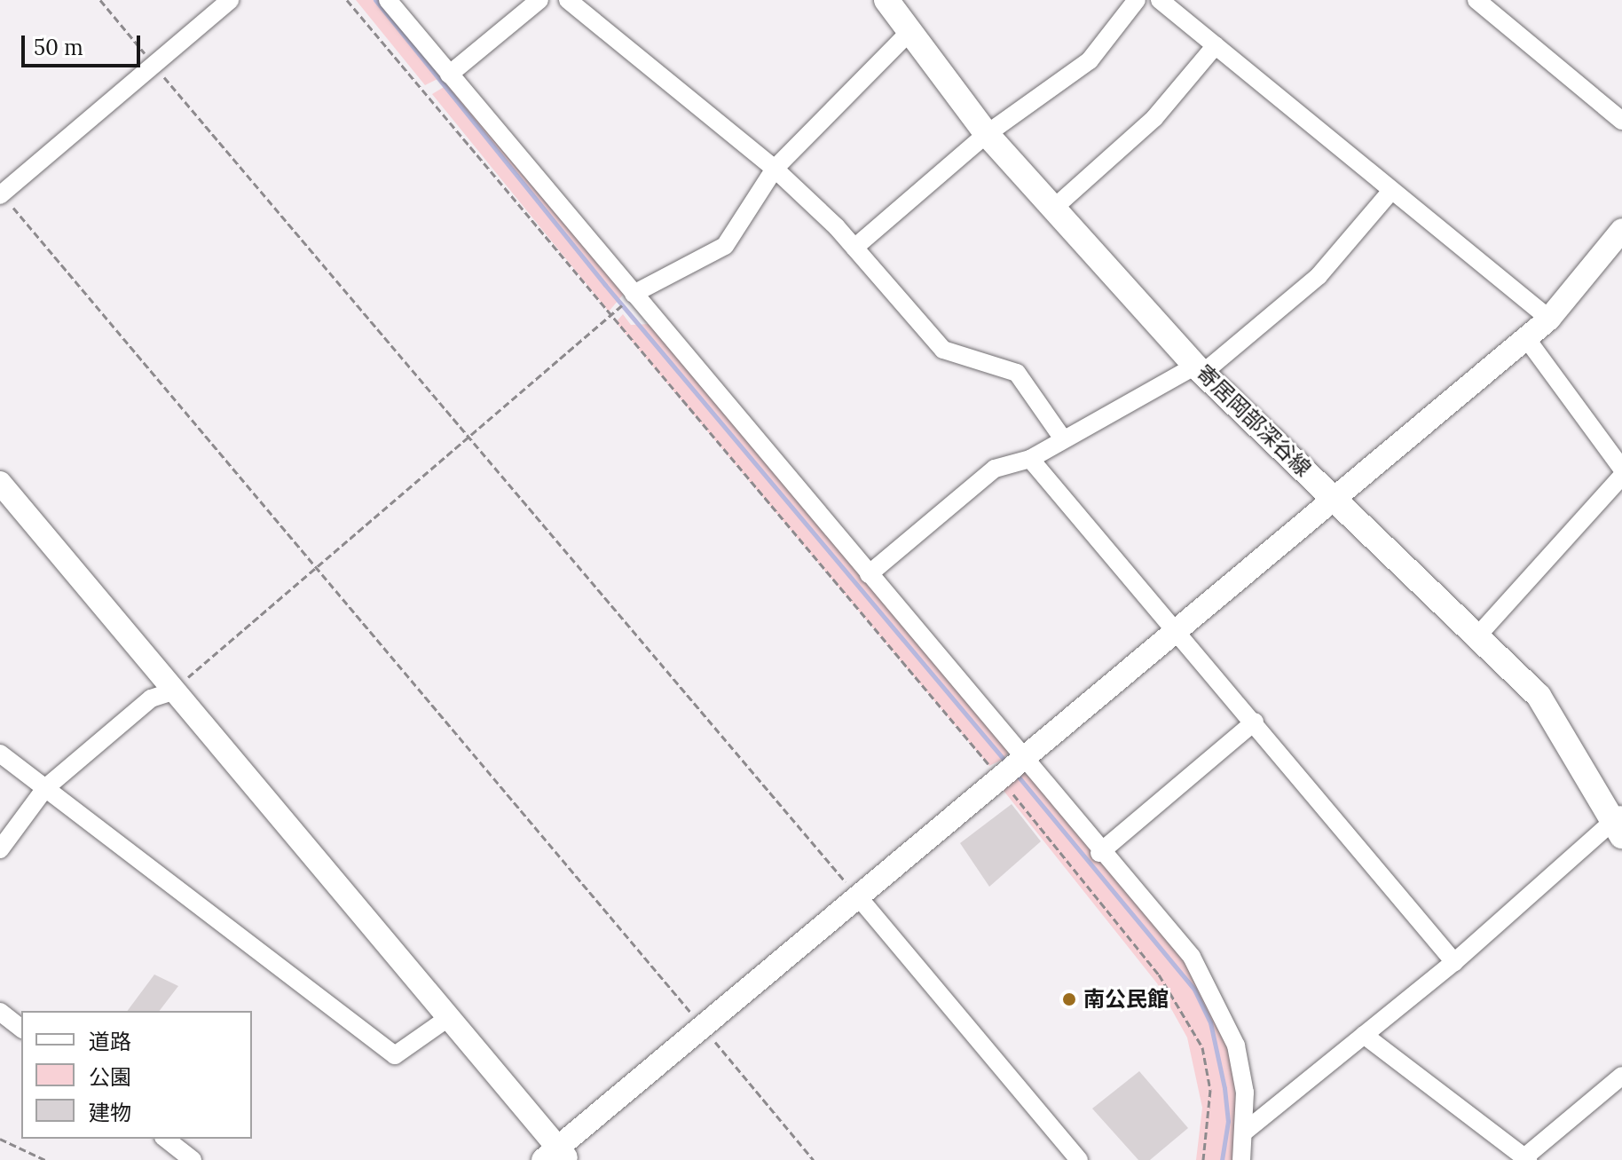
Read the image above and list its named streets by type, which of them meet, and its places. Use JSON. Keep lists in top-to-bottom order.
{
  "streets": {
    "main road": ["寄居岡部深谷線"]
  },
  "places": ["南公民館"],
  "legend": ["道路", "公園", "建物"],
  "scale_bar": "50 m"
}
